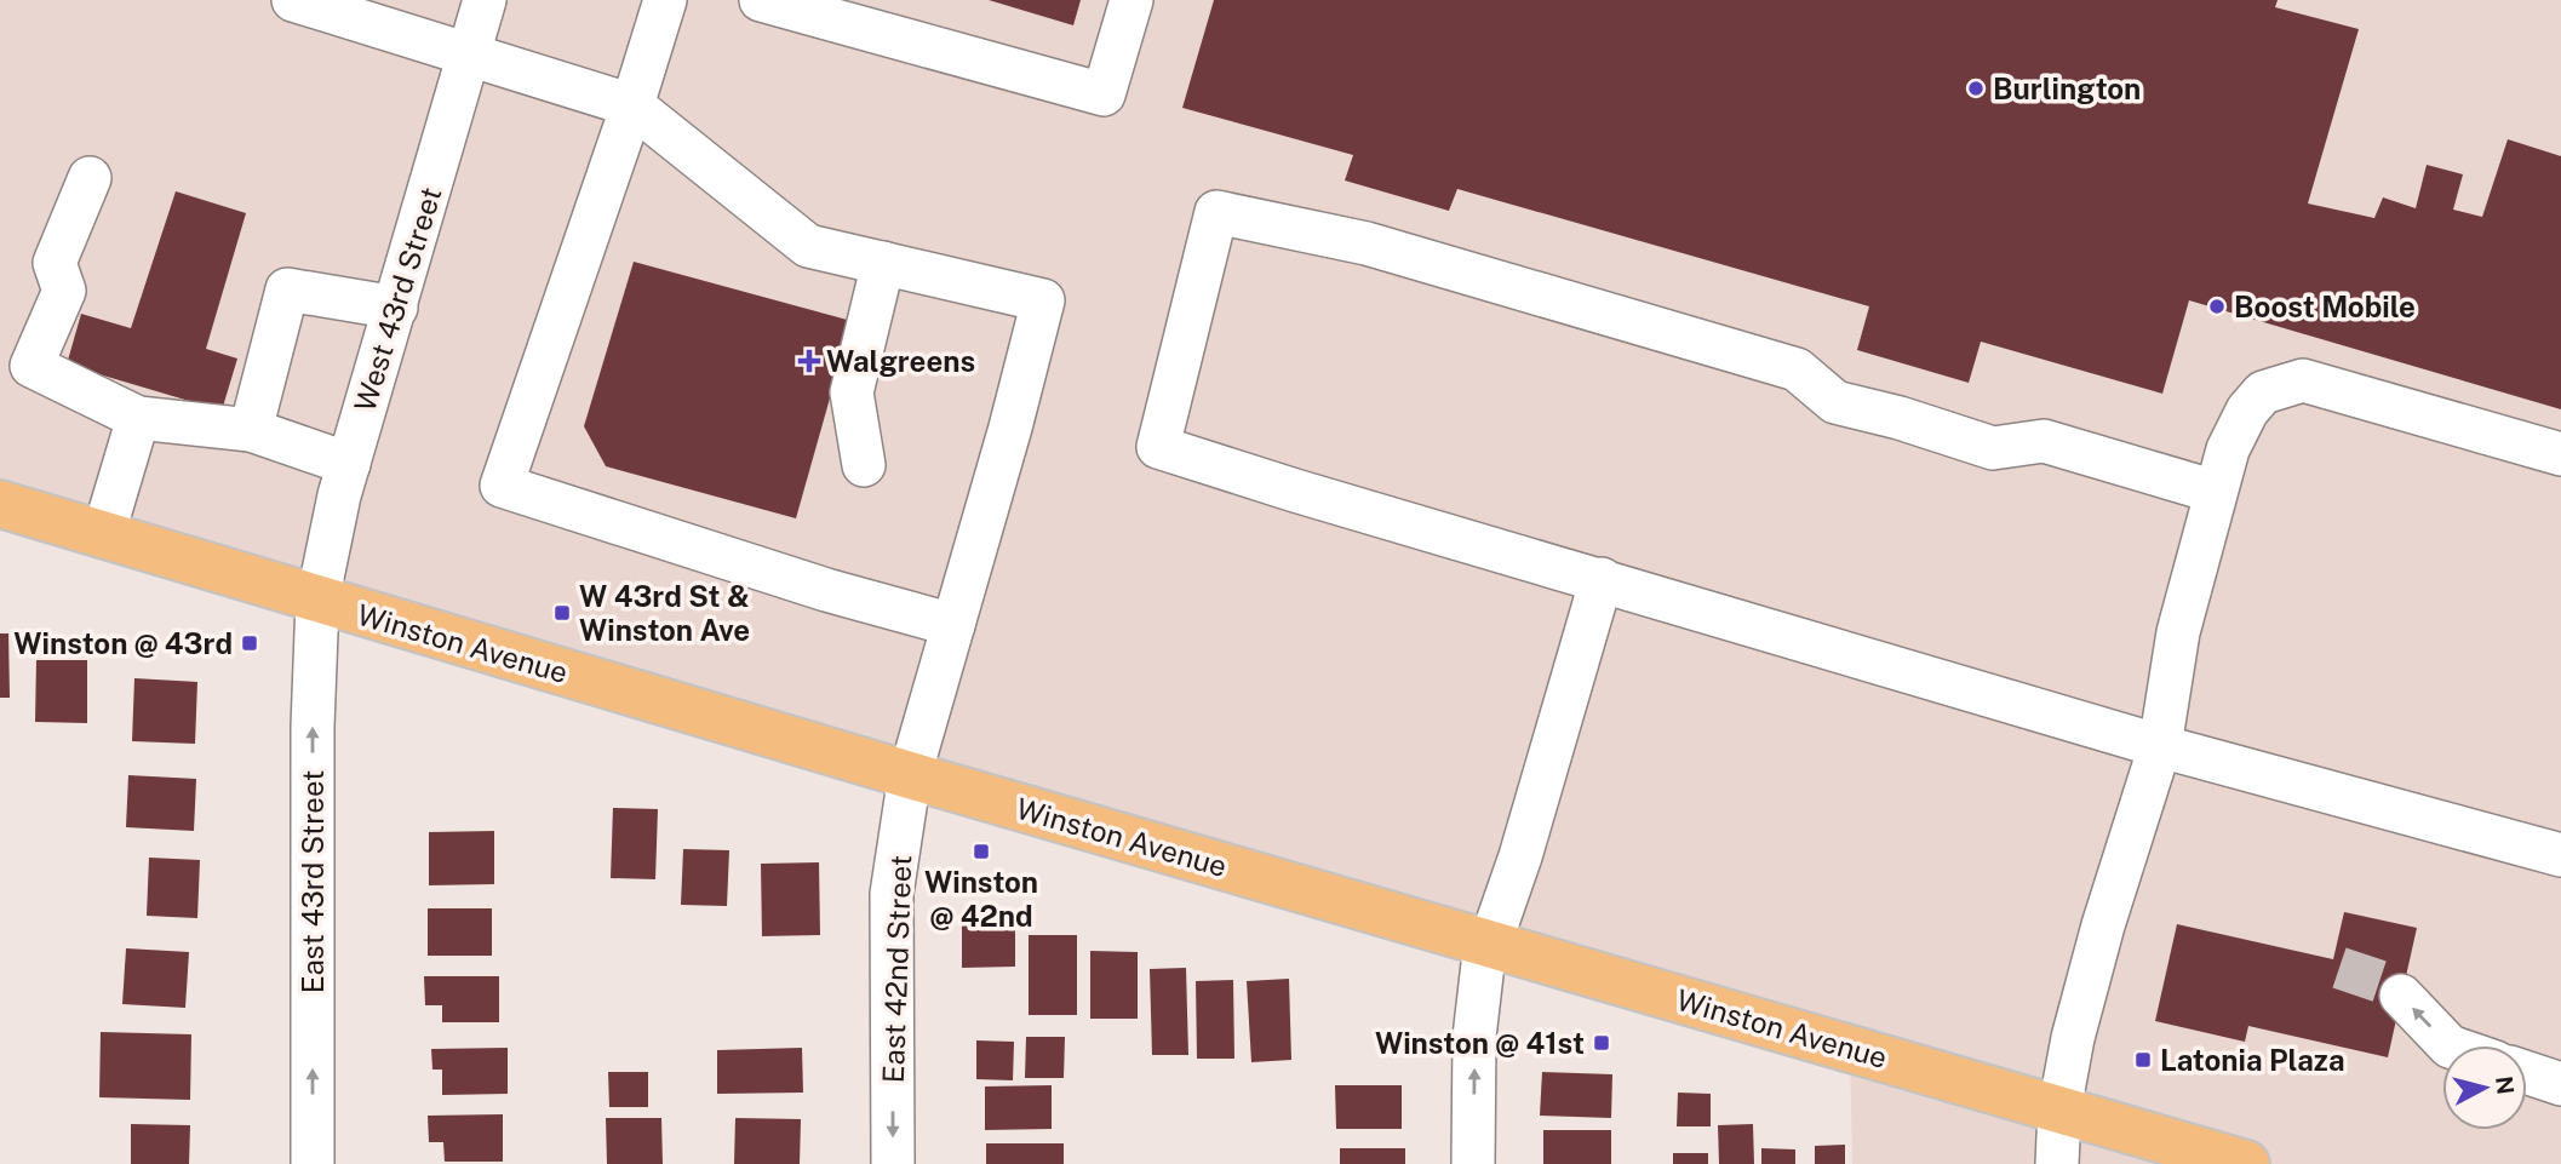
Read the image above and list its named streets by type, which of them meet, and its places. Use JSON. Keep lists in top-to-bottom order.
{
  "streets": {
    "main road": ["Winston Avenue"],
    "street": ["West 43rd Street", "East 43rd Street", "East 42nd Street"]
  },
  "crossings": [
    ["West 43rd Street", "Winston Avenue"],
    ["West 43rd Street", "East 43rd Street"],
    ["Winston Avenue", "East 43rd Street"],
    ["Winston Avenue", "East 42nd Street"]
  ],
  "one_way": ["East 43rd Street", "East 42nd Street"],
  "places": {
    "other": ["Burlington", "Boost Mobile"],
    "health": ["Walgreens"],
    "transit": [
      "W 43rd St & Winston Ave",
      "Winston @ 43rd",
      "Winston @ 42nd",
      "Winston @ 41st",
      "Latonia Plaza"
    ]
  },
  "north": "right"
}
